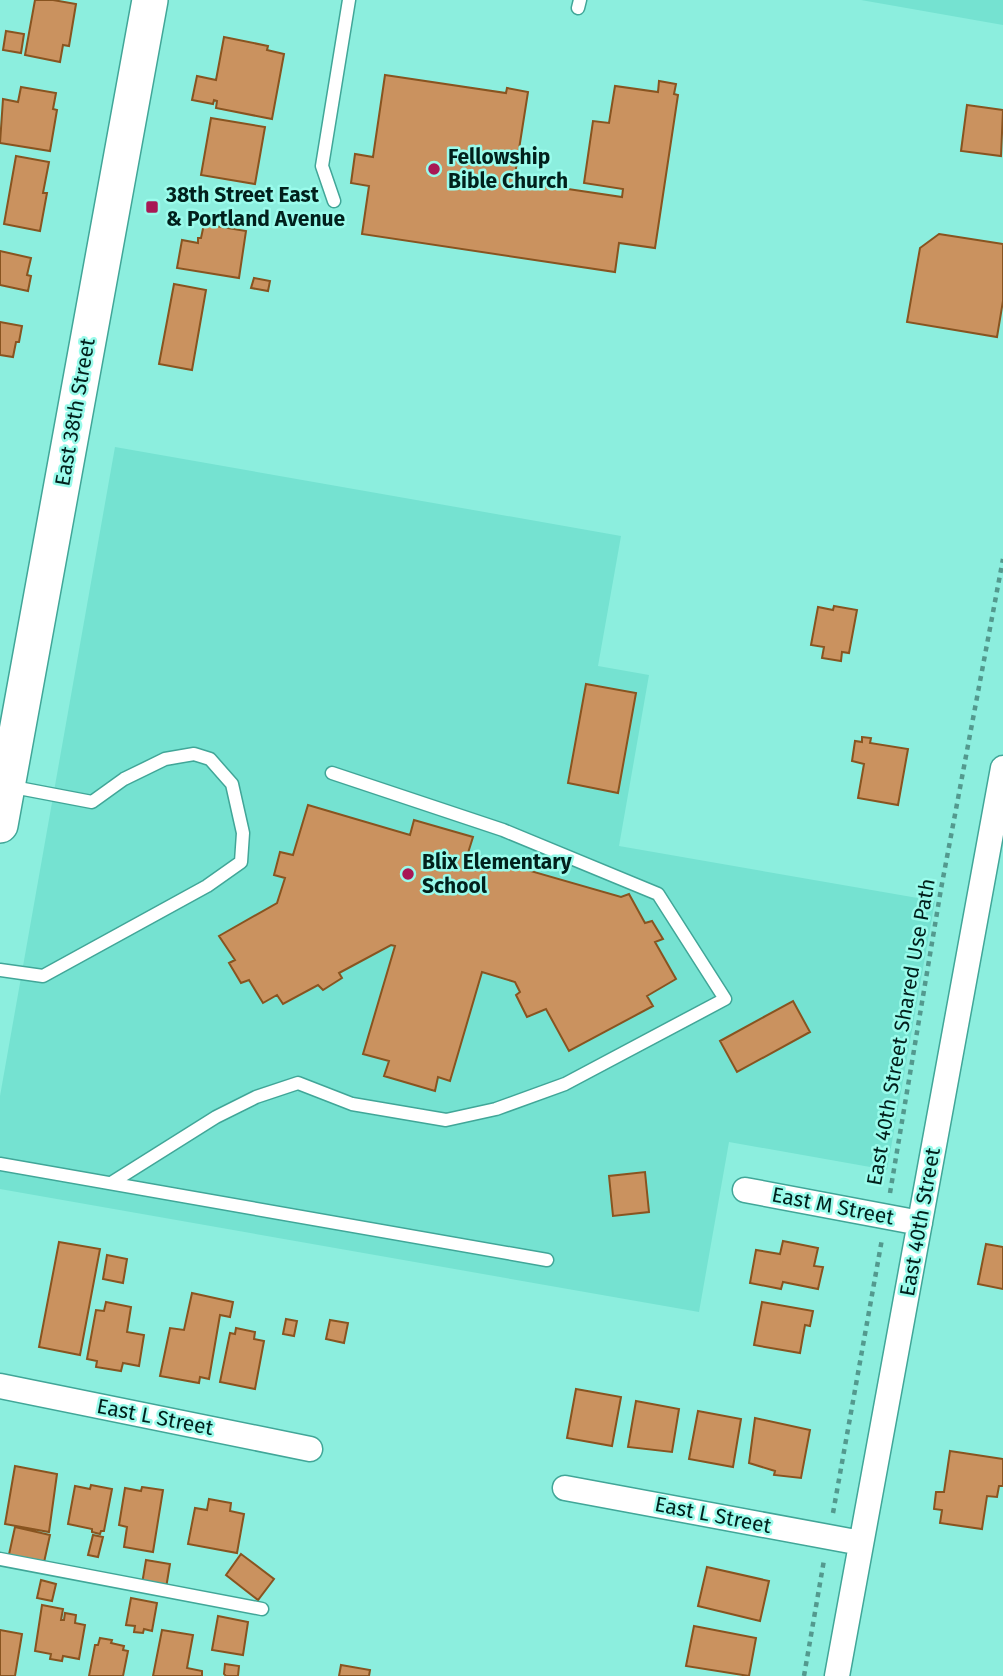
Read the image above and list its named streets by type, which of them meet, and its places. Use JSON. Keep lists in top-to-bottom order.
{
  "streets": {
    "main road": ["East 38th Street"],
    "street": ["East M Street", "East 40th Street", "East L Street"],
    "path": ["East 40th Street Shared Use Path"]
  },
  "crossings": [
    ["East 40th Street Shared Use Path", "East M Street"],
    ["East 40th Street Shared Use Path", "East L Street"],
    ["East M Street", "East 40th Street"],
    ["East 40th Street", "East L Street"]
  ],
  "places": {
    "other": ["Fellowship Bible Church", "Blix Elementary School"],
    "transit": ["38th Street East & Portland Avenue"]
  }
}
